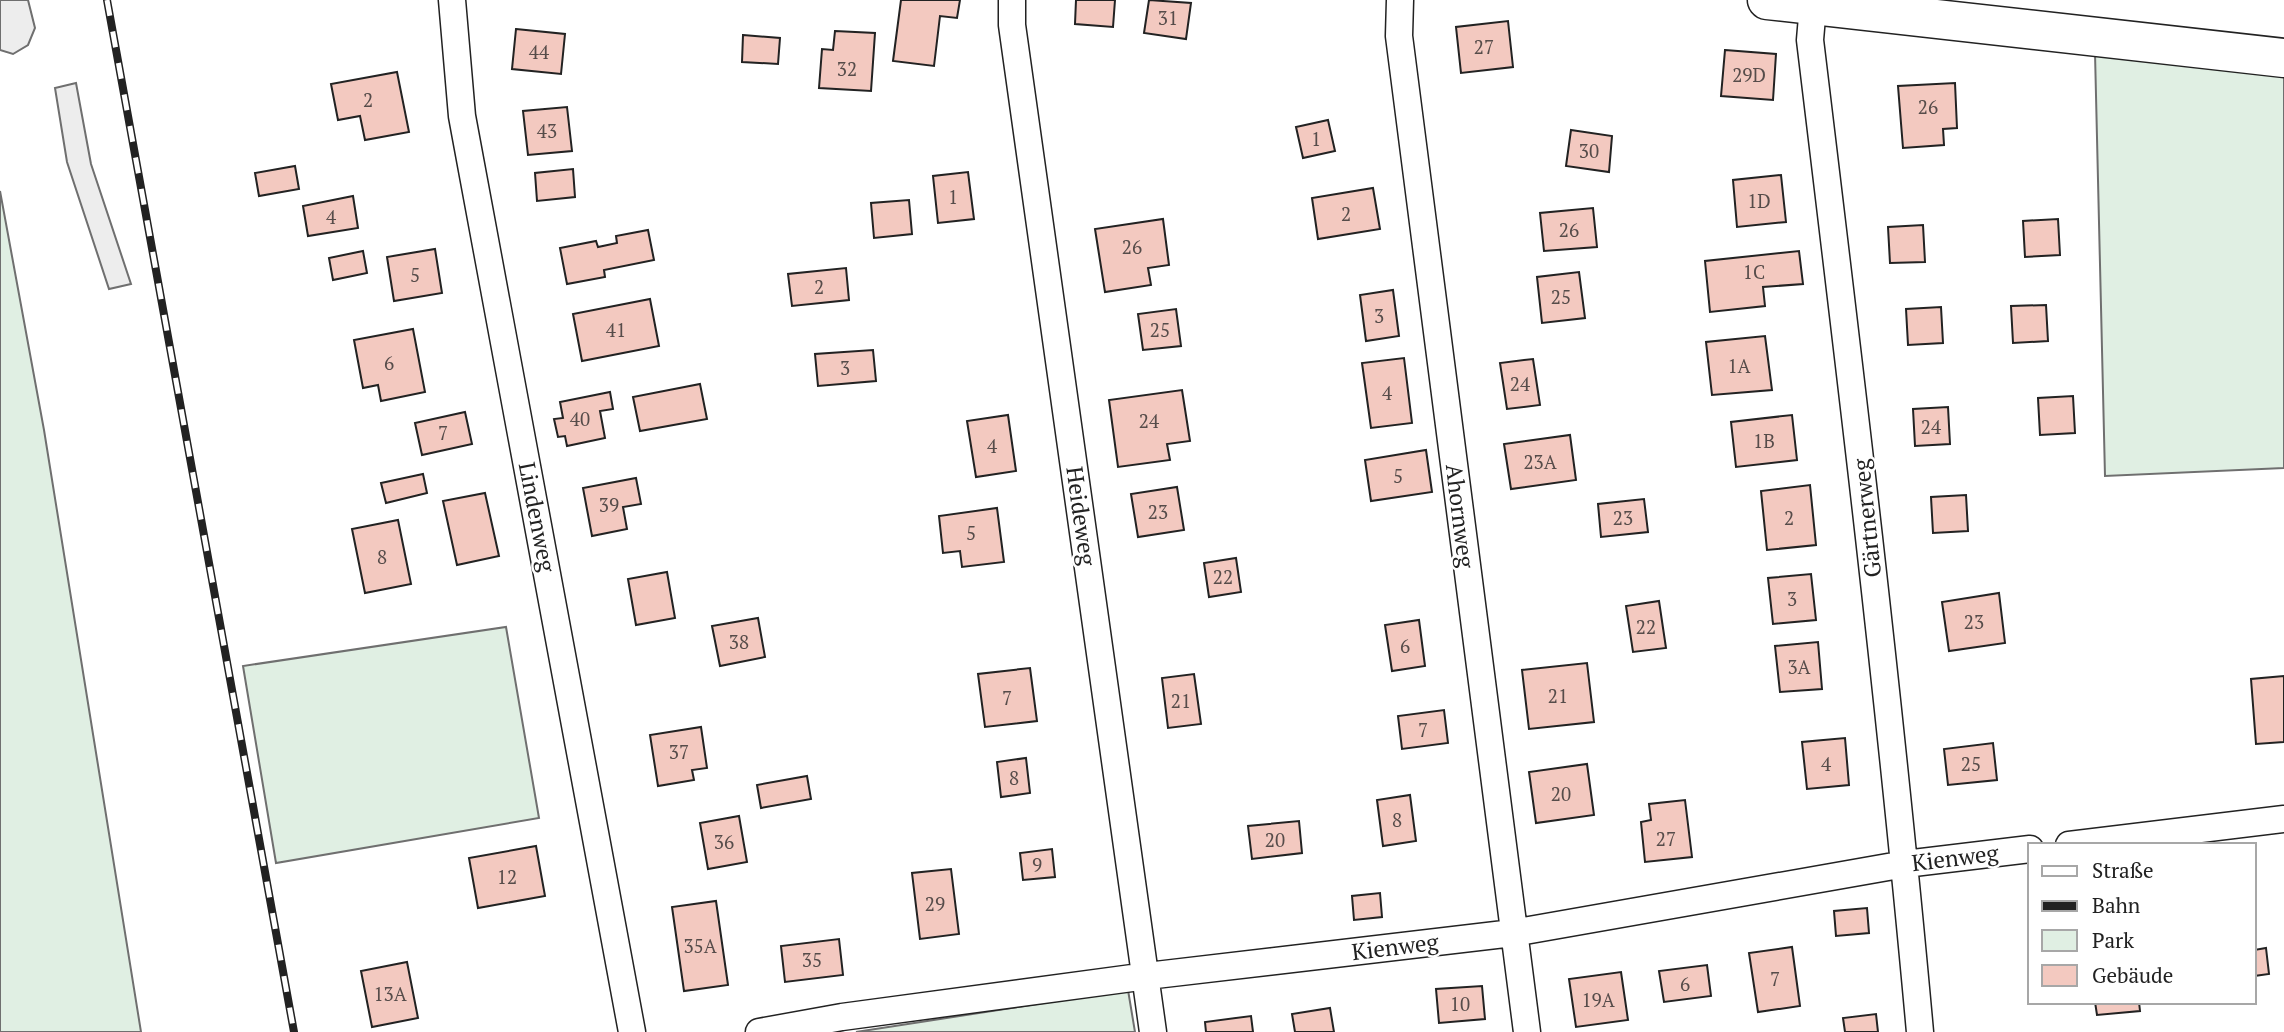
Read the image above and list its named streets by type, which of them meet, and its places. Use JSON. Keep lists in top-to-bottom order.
{
  "streets": {
    "street": [
      "Heideweg",
      "Ahornweg",
      "Lindenweg",
      "Gärtnerweg",
      "Kienweg"
    ]
  },
  "crossings": [
    ["Heideweg", "Kienweg"],
    ["Ahornweg", "Kienweg"],
    ["Gärtnerweg", "Kienweg"]
  ],
  "house_numbers": [
    "31",
    "27",
    "44",
    "32",
    "29D",
    "2",
    "26",
    "43",
    "1",
    "30",
    "1",
    "1D",
    "2",
    "4",
    "26",
    "26",
    "1C",
    "5",
    "2",
    "25",
    "3",
    "41",
    "25",
    "6",
    "1A",
    "3",
    "24",
    "4",
    "40",
    "24",
    "24",
    "7",
    "1B",
    "4",
    "23A",
    "5",
    "39",
    "23",
    "23",
    "2",
    "5",
    "8",
    "22",
    "3",
    "23",
    "22",
    "38",
    "6",
    "3A",
    "21",
    "7",
    "21",
    "7",
    "37",
    "4",
    "25",
    "8",
    "20",
    "8",
    "27",
    "20",
    "36",
    "9",
    "12",
    "29",
    "35A",
    "35",
    "7",
    "6",
    "13A",
    "19A",
    "10"
  ],
  "legend": [
    "Straße",
    "Bahn",
    "Park",
    "Gebäude"
  ]
}
